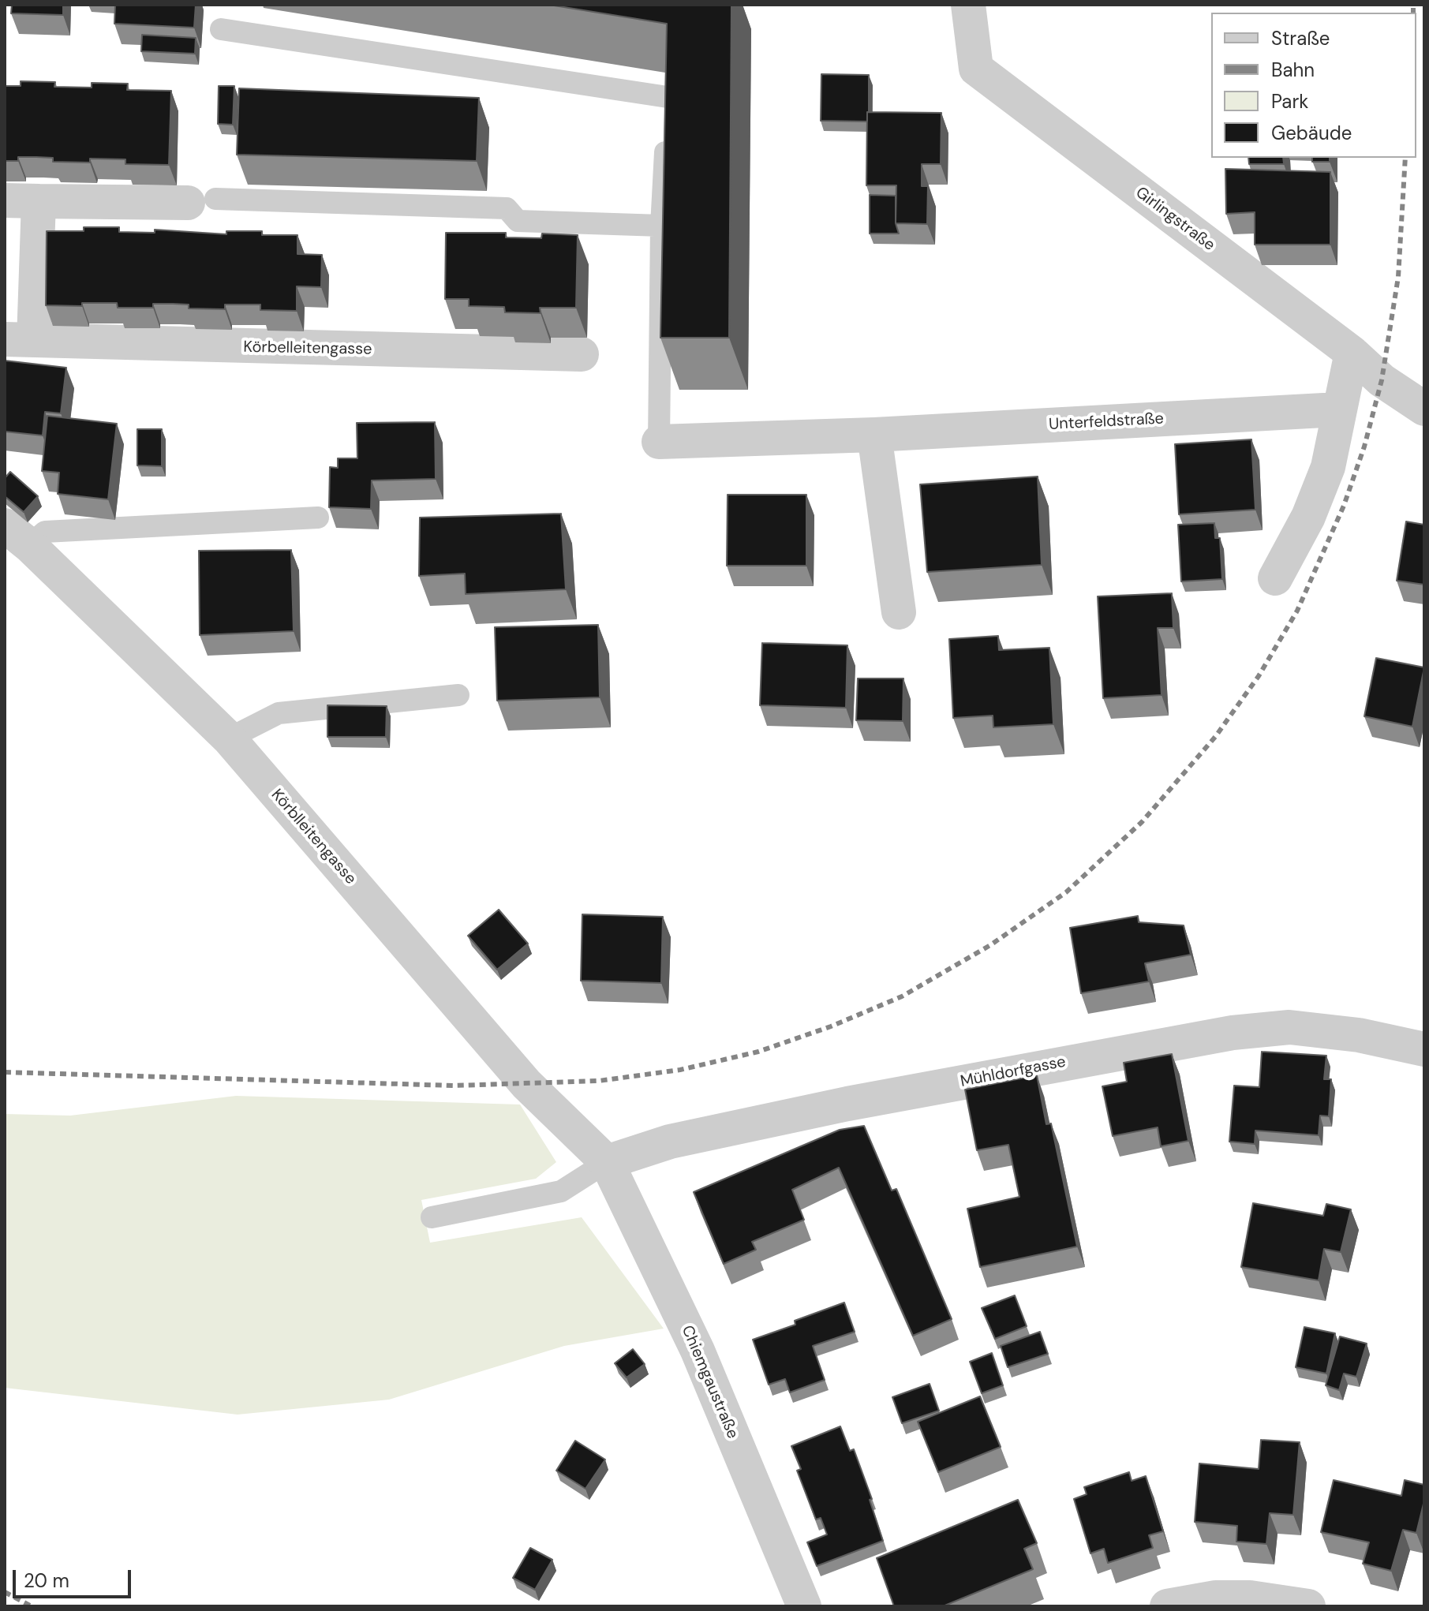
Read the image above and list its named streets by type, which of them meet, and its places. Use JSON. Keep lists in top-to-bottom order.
{
  "streets": {
    "street": [
      "Girlingstraße",
      "Körbelleitengasse",
      "Unterfeldstraße",
      "Körblleitengasse",
      "Mühldorfgasse",
      "Chiemgaustraße"
    ]
  },
  "crossings": [
    ["Körblleitengasse", "Mühldorfgasse"],
    ["Körblleitengasse", "Chiemgaustraße"],
    ["Mühldorfgasse", "Chiemgaustraße"]
  ],
  "legend": [
    "Straße",
    "Bahn",
    "Park",
    "Gebäude"
  ],
  "scale_bar": "20 m"
}
